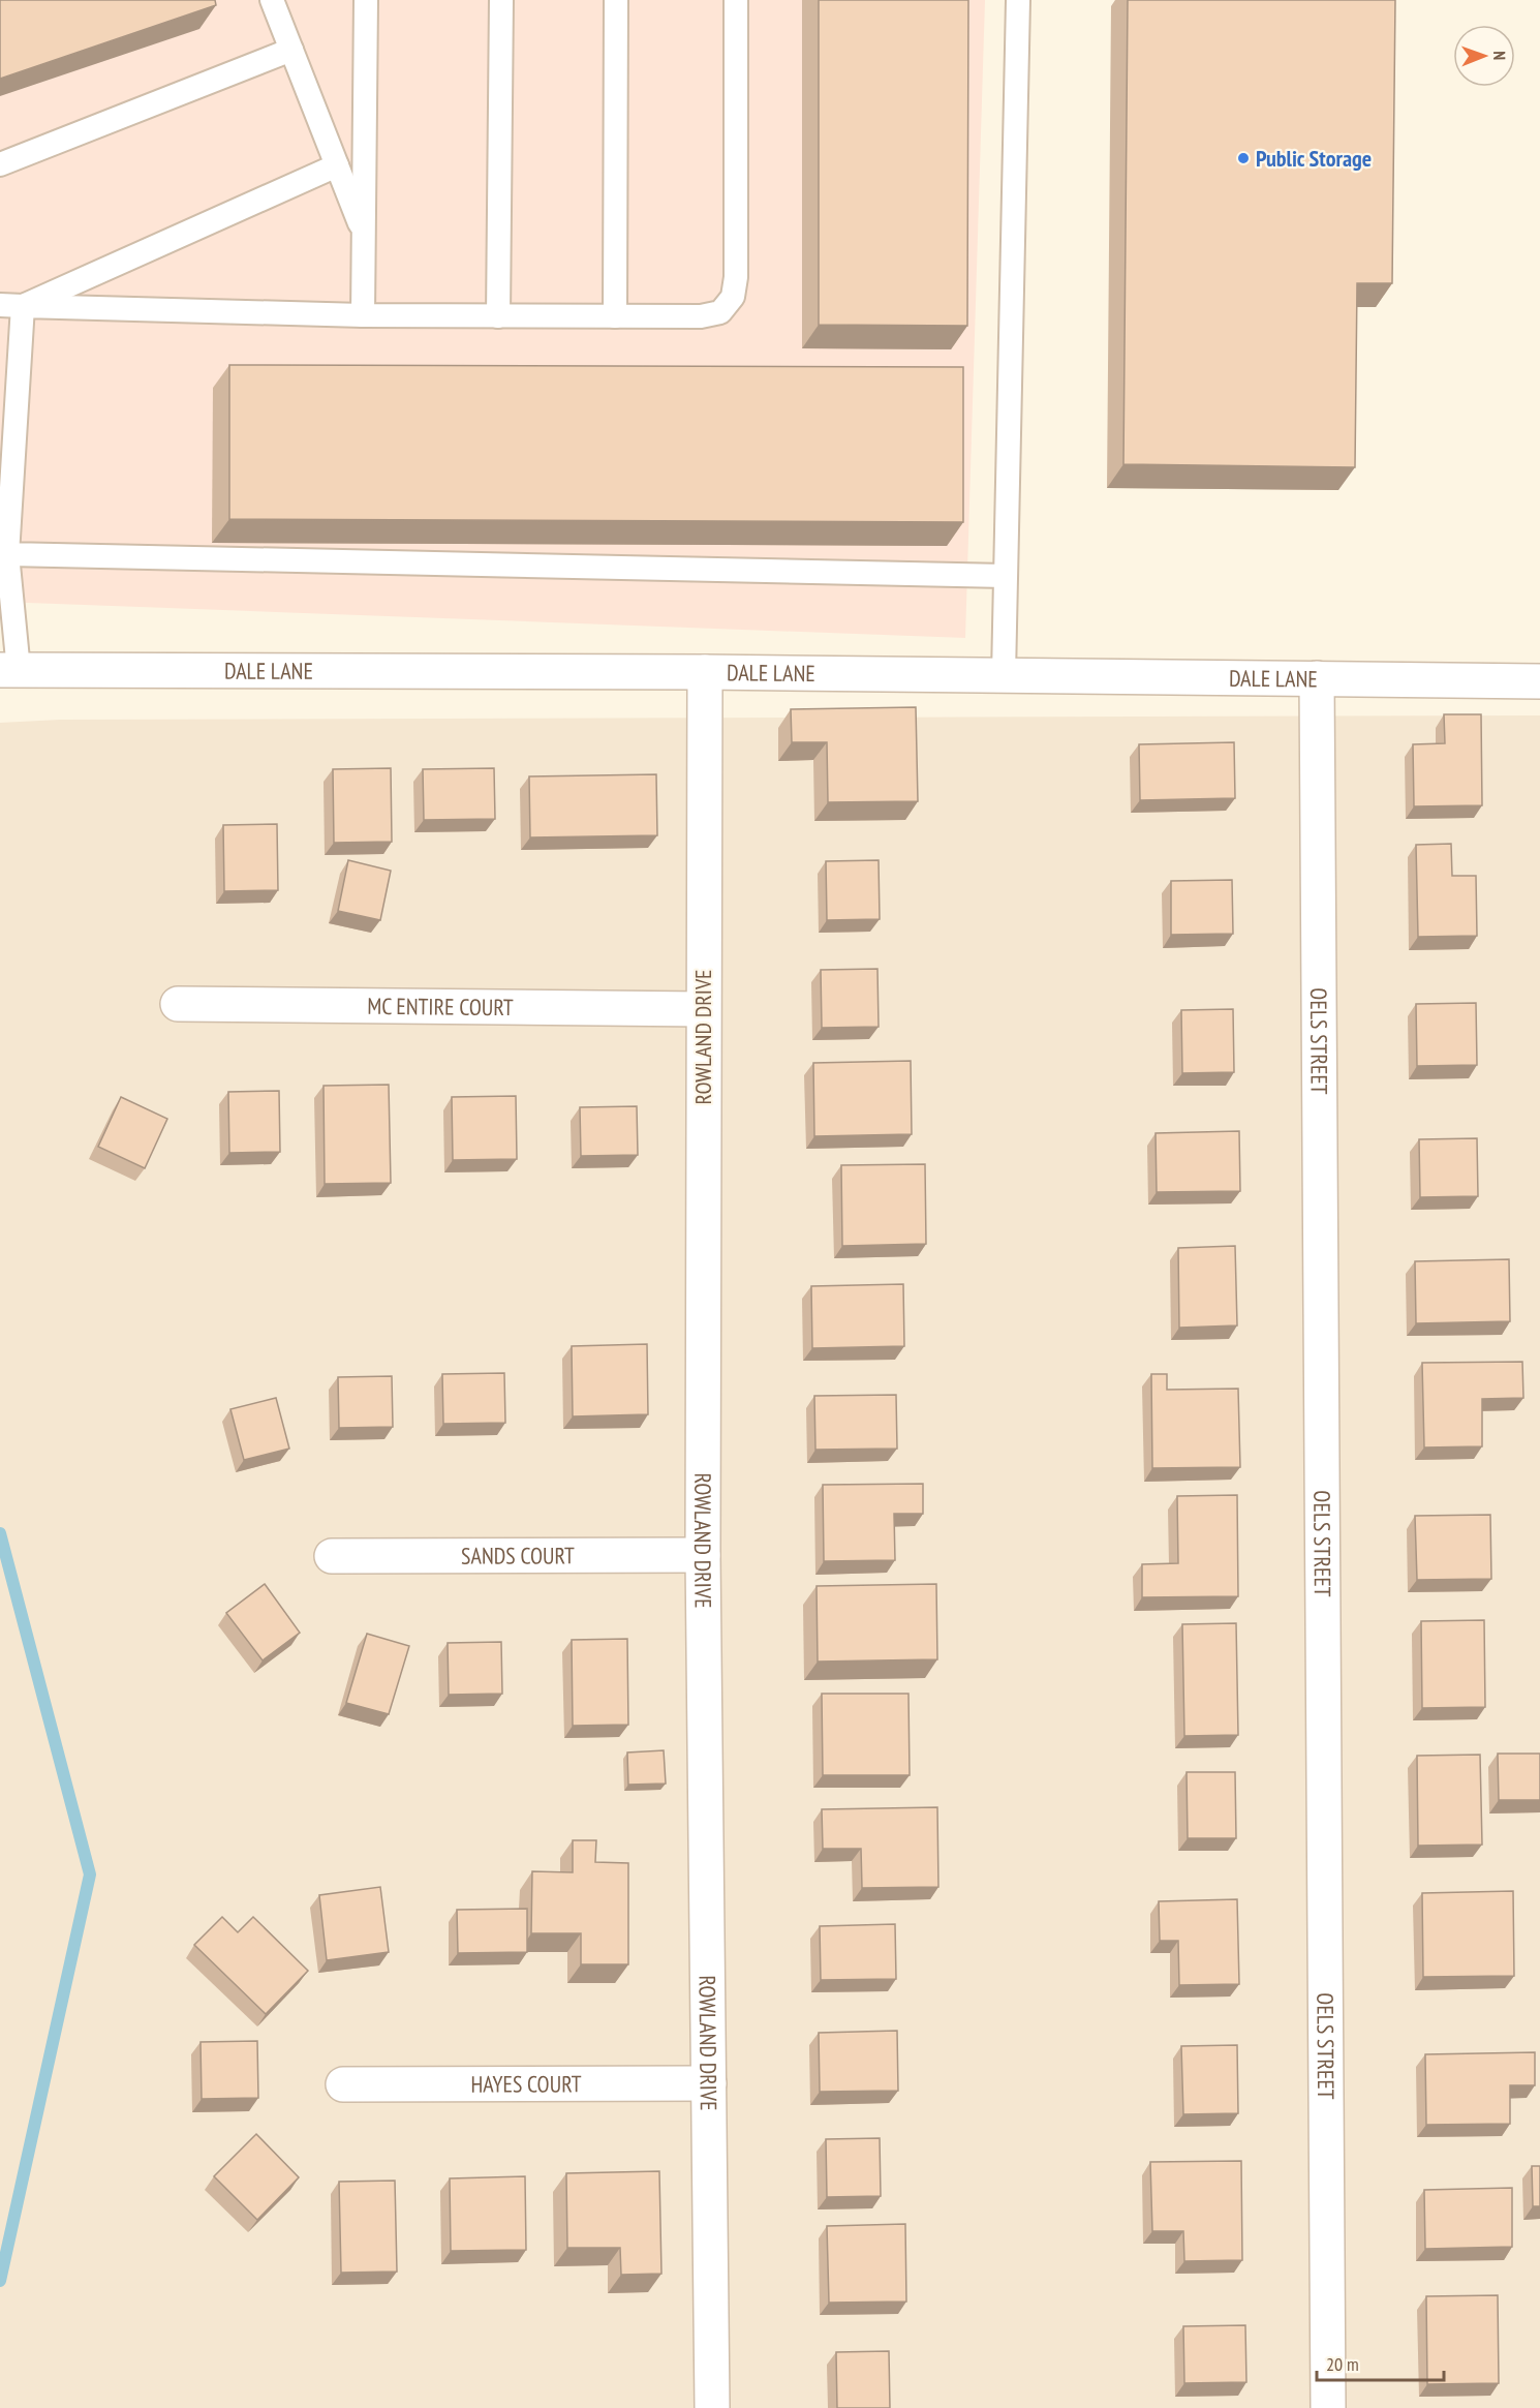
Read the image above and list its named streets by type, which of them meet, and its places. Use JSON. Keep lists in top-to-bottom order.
{
  "streets": {
    "street": [
      "DALE LANE",
      "MC ENTIRE COURT",
      "ROWLAND DRIVE",
      "OELS STREET",
      "SANDS COURT",
      "HAYES COURT"
    ]
  },
  "crossings": [
    ["DALE LANE", "ROWLAND DRIVE"],
    ["DALE LANE", "OELS STREET"],
    ["MC ENTIRE COURT", "ROWLAND DRIVE"],
    ["ROWLAND DRIVE", "SANDS COURT"],
    ["ROWLAND DRIVE", "HAYES COURT"]
  ],
  "places": ["Public Storage"],
  "scale_bar": "20 m",
  "north": "right"
}
